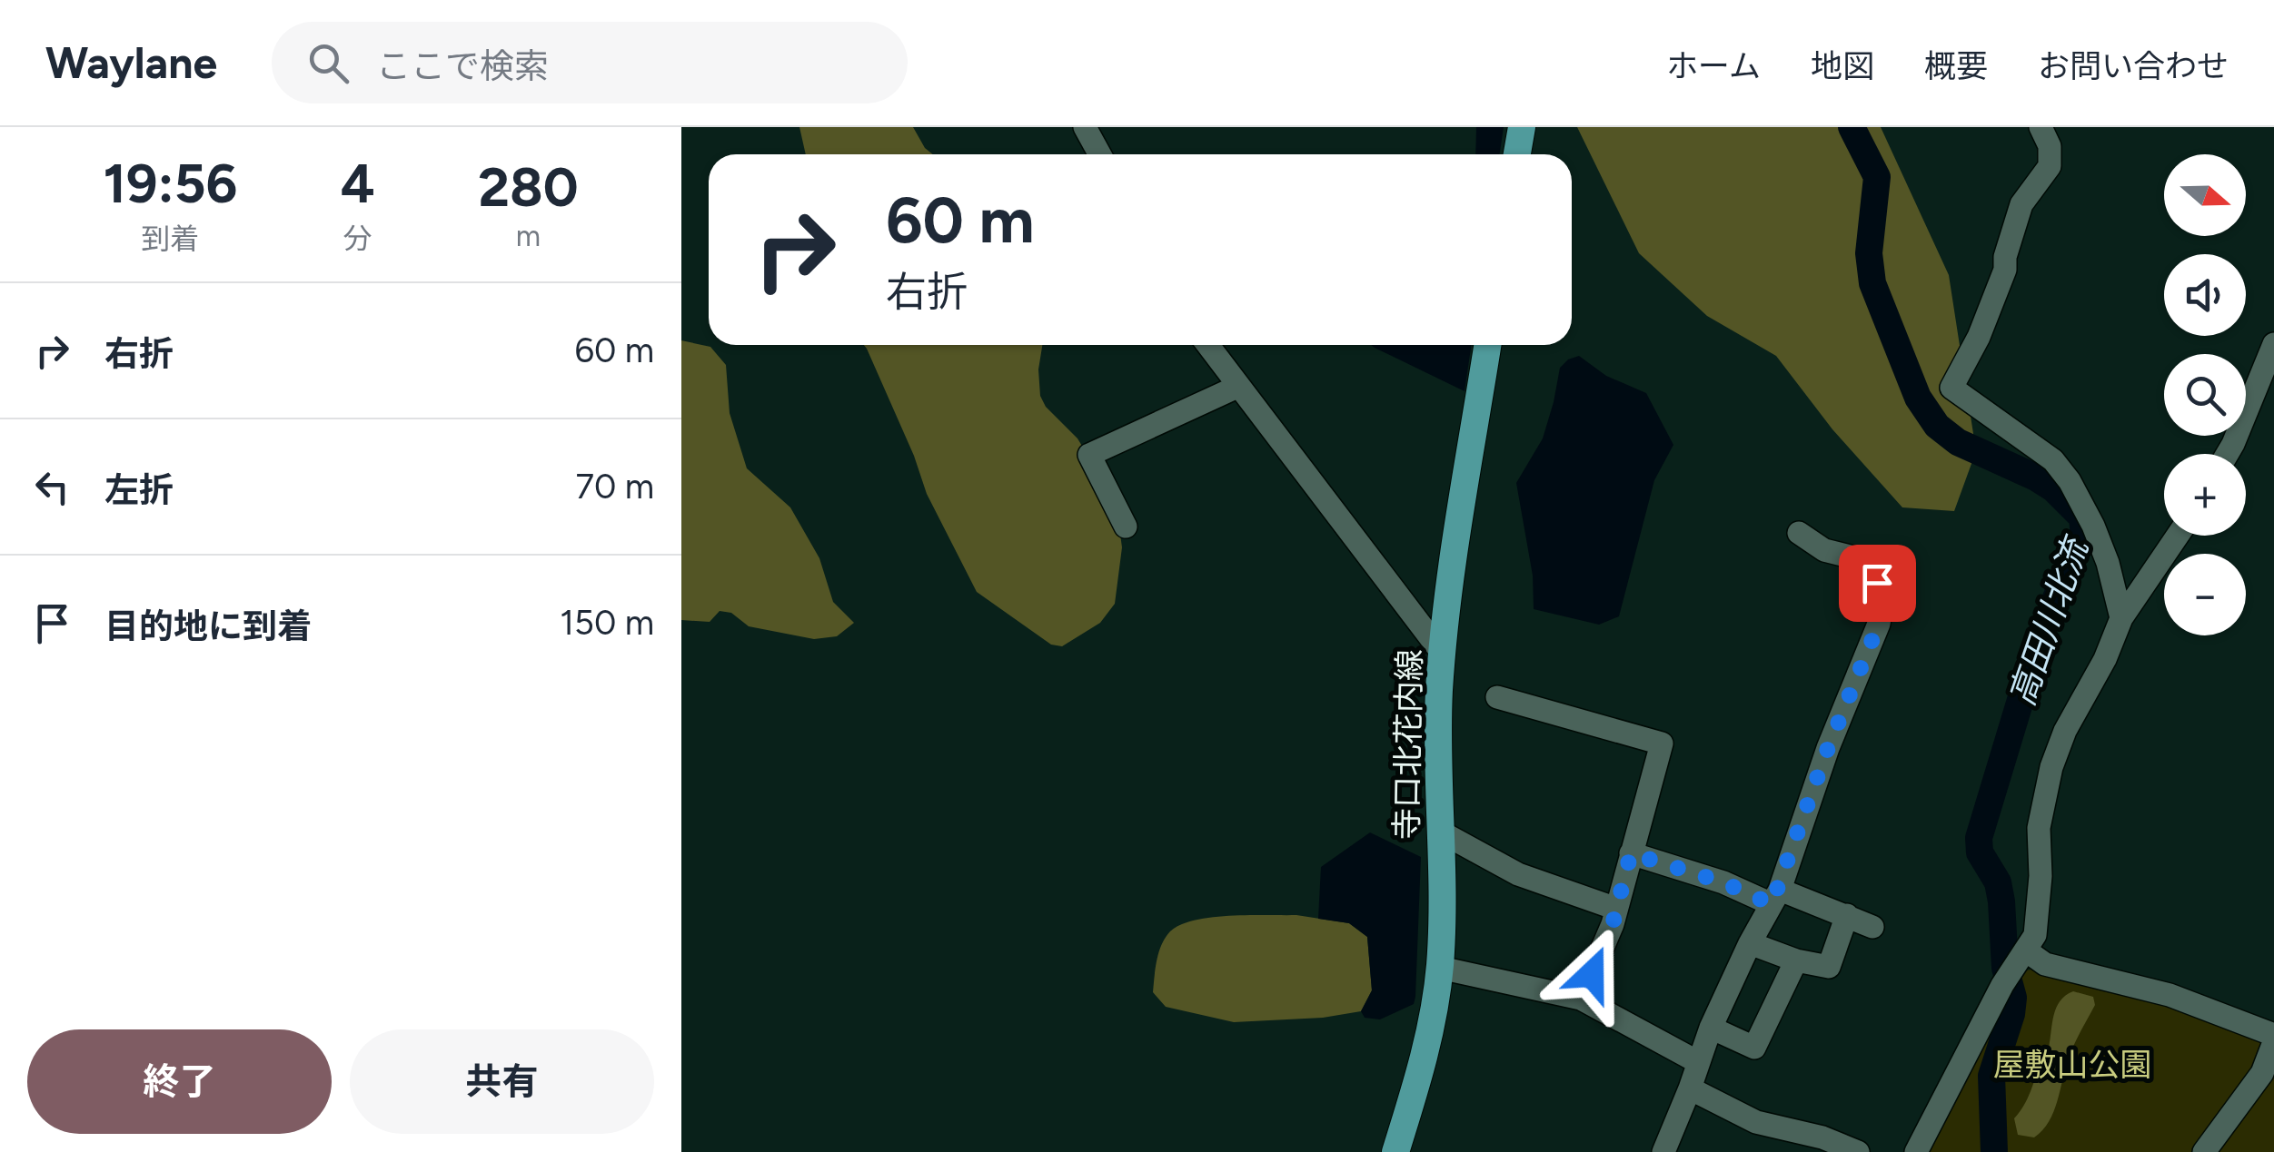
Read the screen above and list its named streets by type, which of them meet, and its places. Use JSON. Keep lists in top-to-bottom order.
{
  "streets": {
    "main road": ["寺口北花内線"]
  },
  "water": ["高田川北流"],
  "parks": ["屋敷山公園"],
  "north": "right",
  "page": {
    "header": "Waylane",
    "search": "ここで検索",
    "nav": [
      "ホーム",
      "地図",
      "概要",
      "お問い合わせ"
    ],
    "eta": [
      "19:56",
      "到着",
      "4",
      "分",
      "280",
      "m"
    ],
    "map_buttons": ["+", "−"],
    "turn": ["60 m", "右折"],
    "list": [
      {
        "name": "右折",
        "value": "60 m"
      },
      {
        "name": "左折",
        "value": "70 m"
      },
      {
        "name": "目的地に到着",
        "value": "150 m"
      }
    ],
    "buttons": ["終了", "共有"]
  }
}
